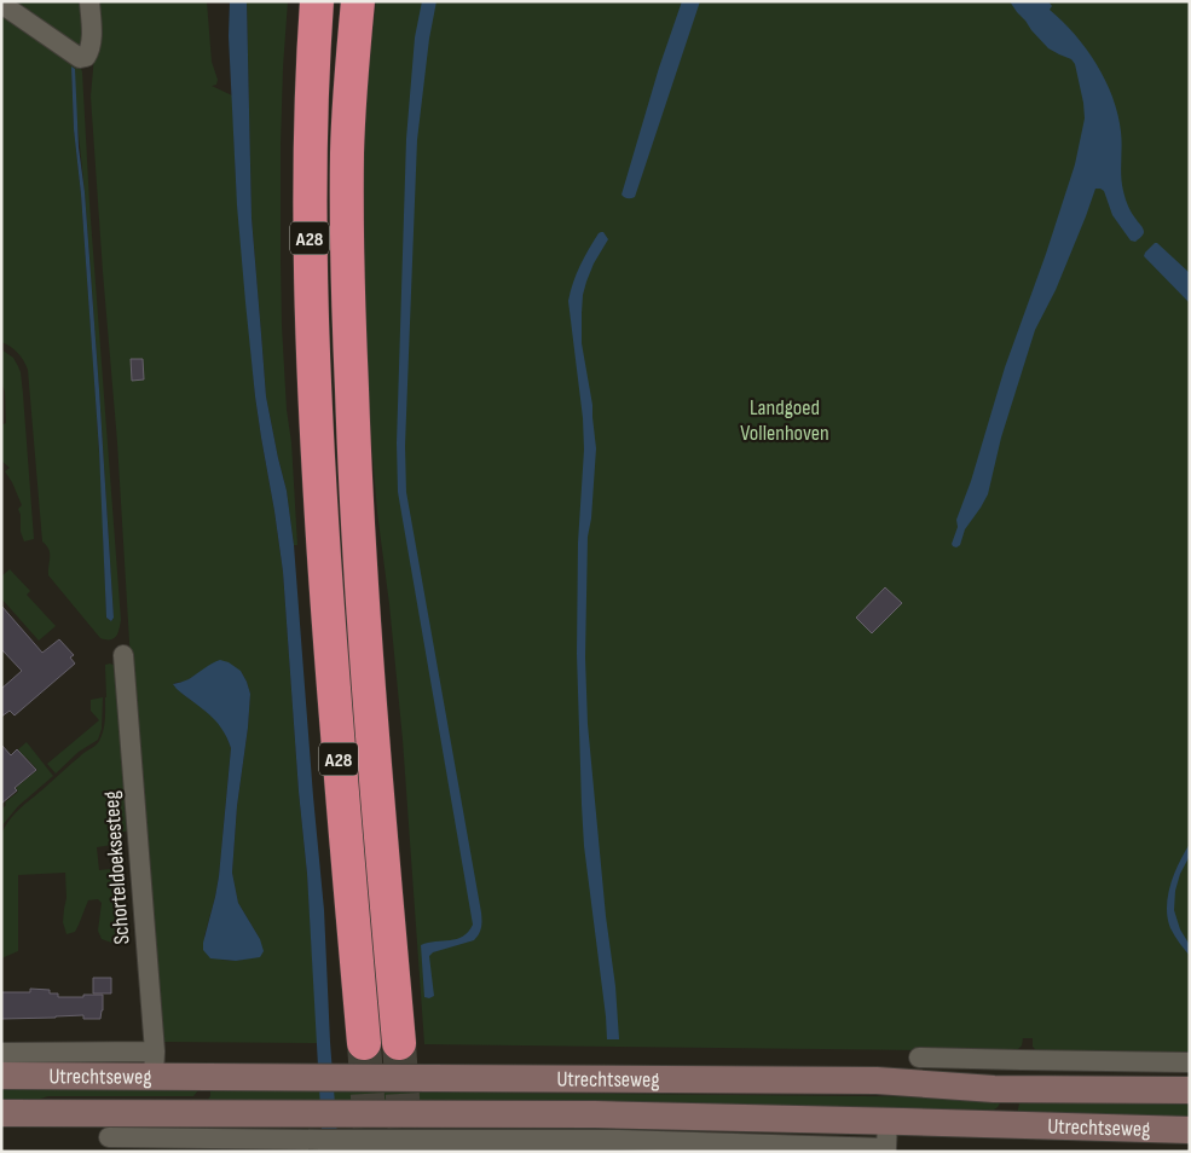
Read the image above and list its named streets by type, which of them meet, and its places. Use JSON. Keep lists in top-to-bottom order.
{
  "streets": {
    "highway": ["A28"],
    "main road": ["Utrechtseweg"],
    "street": ["Schorteldoeksesteeg"]
  },
  "crossings": [
    ["Schorteldoeksesteeg", "Utrechtseweg"]
  ],
  "parks": ["Landgoed Vollenhoven"]
}
